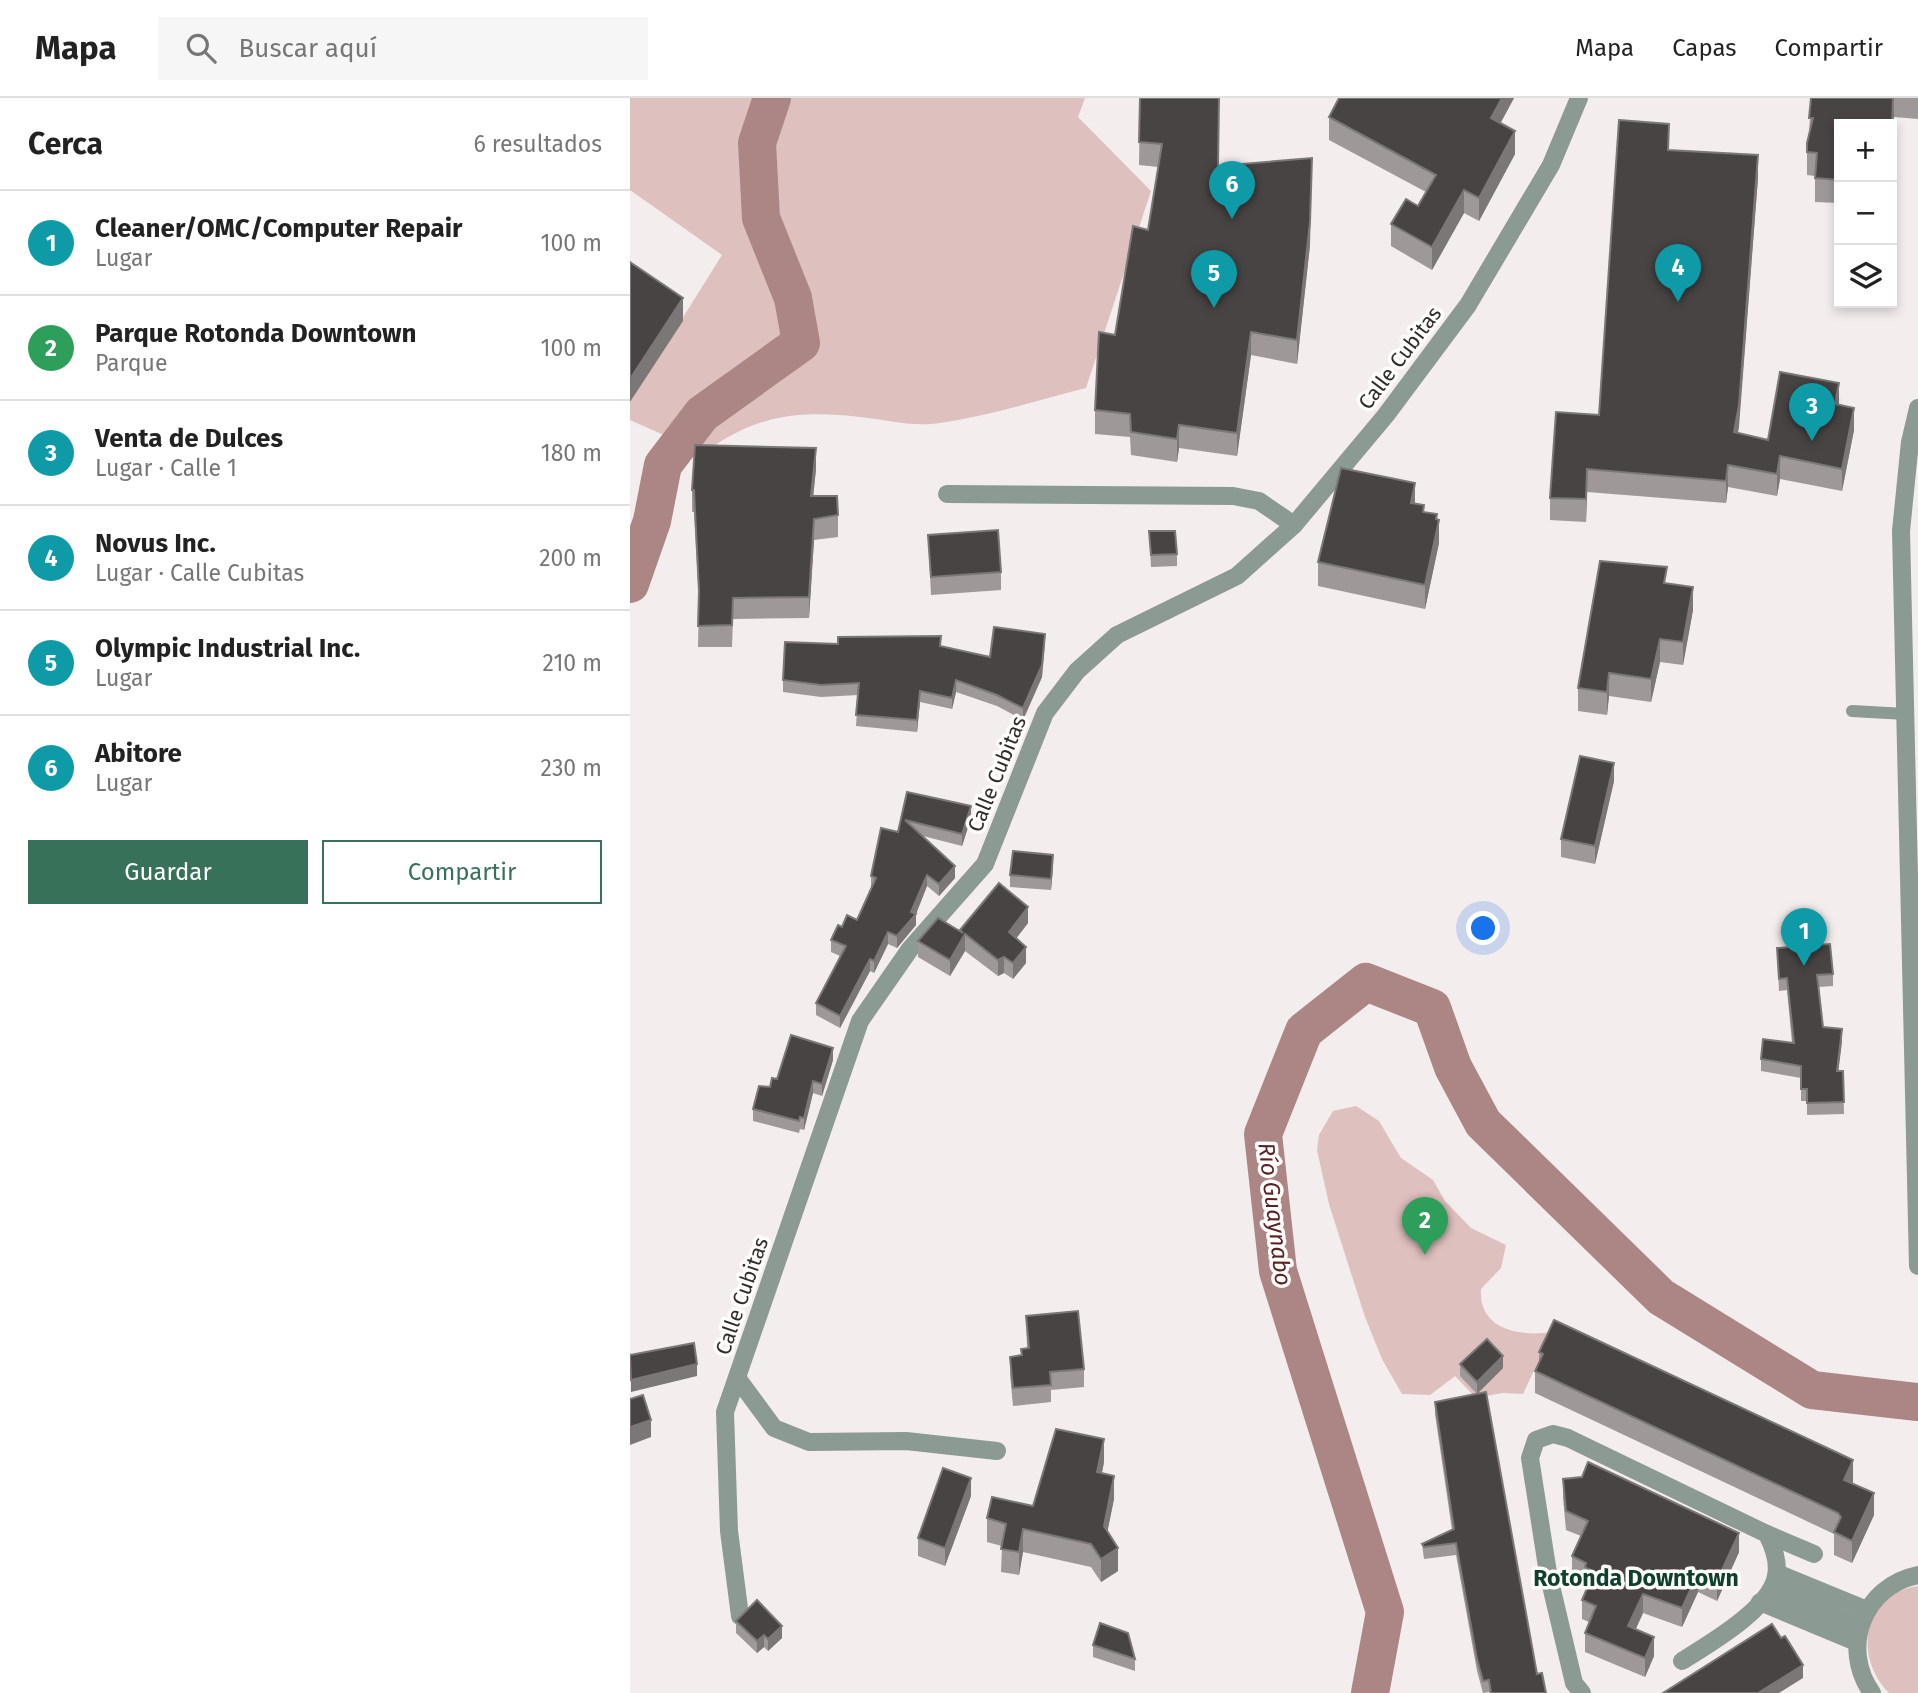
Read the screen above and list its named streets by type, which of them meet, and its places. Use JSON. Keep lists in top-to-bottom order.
{
  "streets": {
    "street": ["Calle Cubitas"]
  },
  "districts": ["Rotonda Downtown"],
  "water": ["Río Guaynabo"],
  "page": {
    "header": "Mapa",
    "search": "Buscar aquí",
    "nav": ["Mapa", "Capas", "Compartir"],
    "heading": ["Cerca", "6 resultados"],
    "map_buttons": ["+", "−"],
    "pins": [
      "6",
      "4",
      "5",
      "3",
      "1",
      "2"
    ],
    "list": [
      {
        "mark": "1",
        "name": "Cleaner/OMC/Computer Repair",
        "note": "Lugar",
        "value": "100 m"
      },
      {
        "mark": "2",
        "name": "Parque Rotonda Downtown",
        "note": "Parque",
        "value": "100 m"
      },
      {
        "mark": "3",
        "name": "Venta de Dulces",
        "note": "Lugar · Calle 1",
        "value": "180 m"
      },
      {
        "mark": "4",
        "name": "Novus Inc.",
        "note": "Lugar · Calle Cubitas",
        "value": "200 m"
      },
      {
        "mark": "5",
        "name": "Olympic Industrial Inc.",
        "note": "Lugar",
        "value": "210 m"
      },
      {
        "mark": "6",
        "name": "Abitore",
        "note": "Lugar",
        "value": "230 m"
      }
    ],
    "buttons": ["Guardar", "Compartir"]
  }
}
